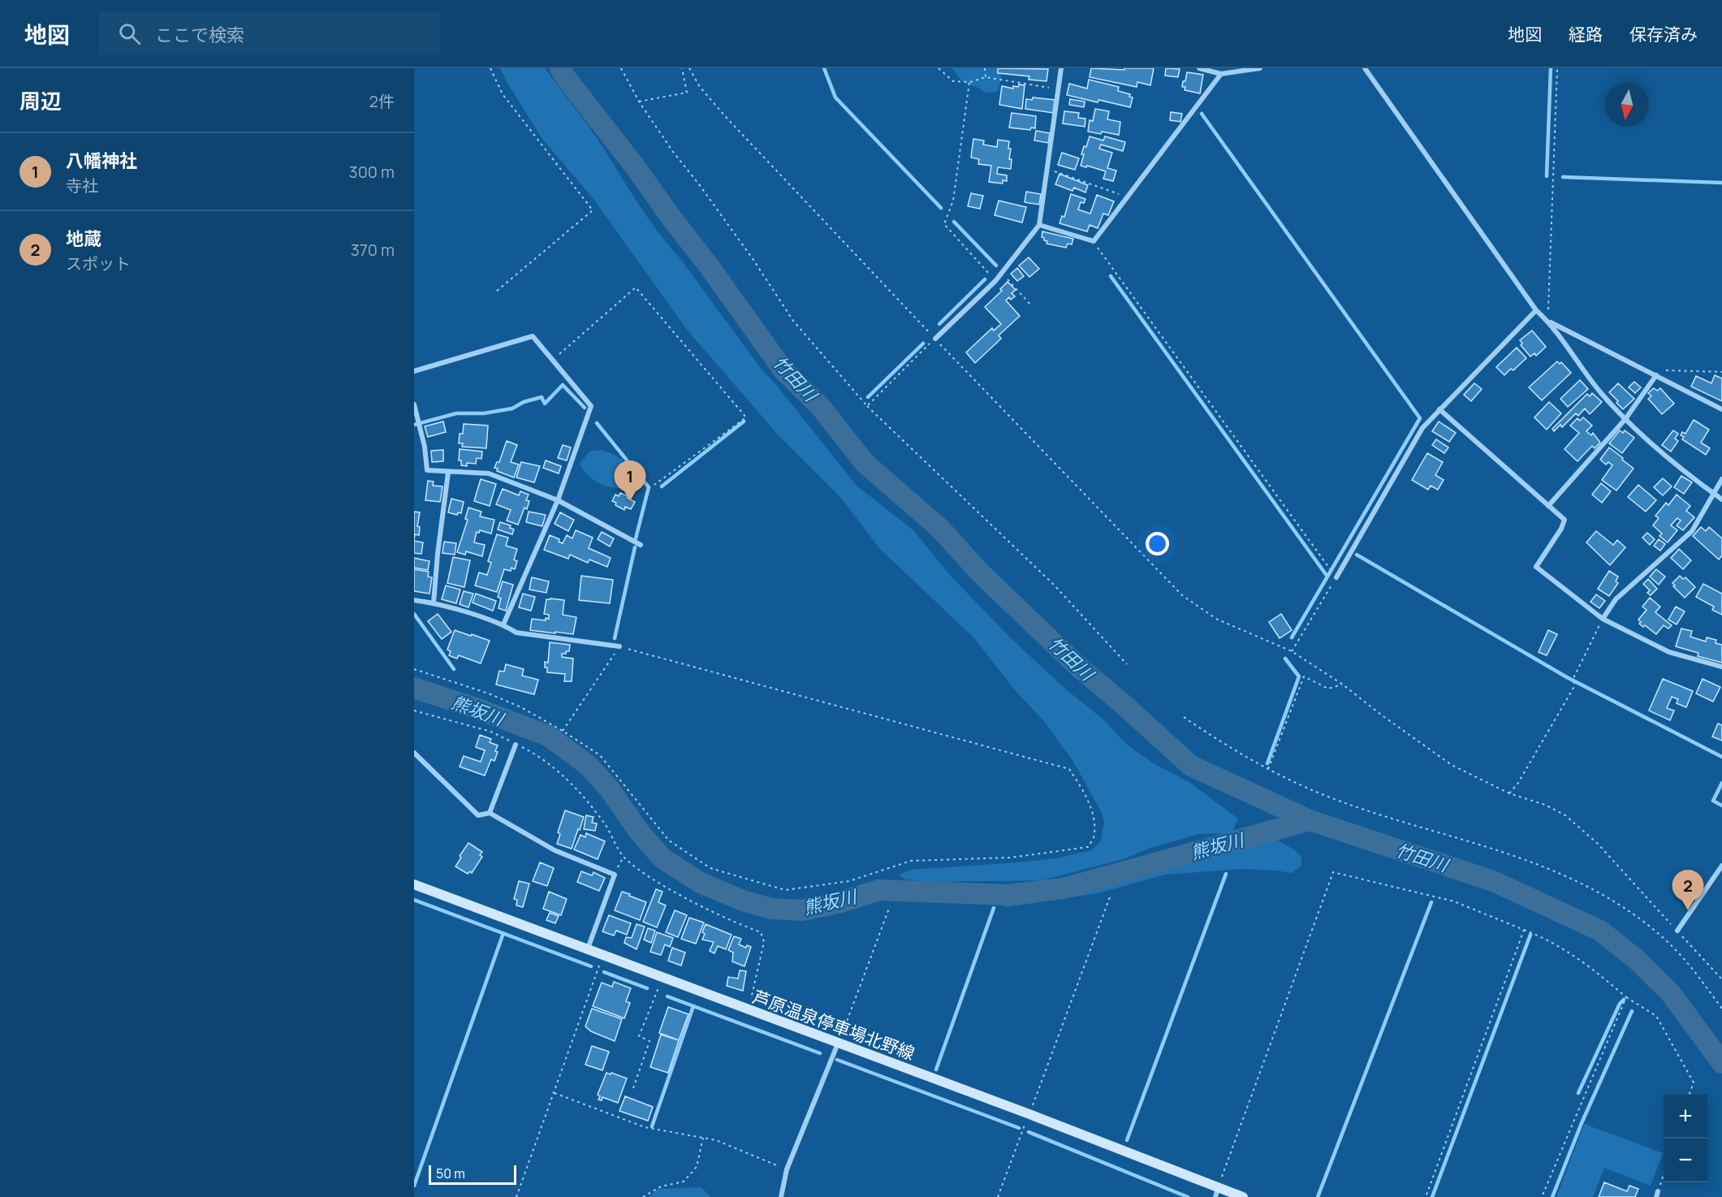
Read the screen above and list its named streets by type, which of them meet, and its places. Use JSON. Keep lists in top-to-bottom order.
{
  "streets": {
    "main road": ["芦原温泉停車場北野線"]
  },
  "water": ["竹田川", "熊坂川"],
  "scale_bar": "50 m",
  "north": "bottom",
  "page": {
    "header": "地図",
    "search": "ここで検索",
    "nav": ["地図", "経路", "保存済み"],
    "heading": ["周辺", "2件"],
    "list": [
      {
        "mark": "1",
        "name": "八幡神社",
        "note": "寺社",
        "value": "300 m"
      },
      {
        "mark": "2",
        "name": "地蔵",
        "note": "スポット",
        "value": "370 m"
      }
    ],
    "pins": ["1", "2"],
    "map_buttons": ["+", "−"],
    "scale": "50 m"
  }
}
